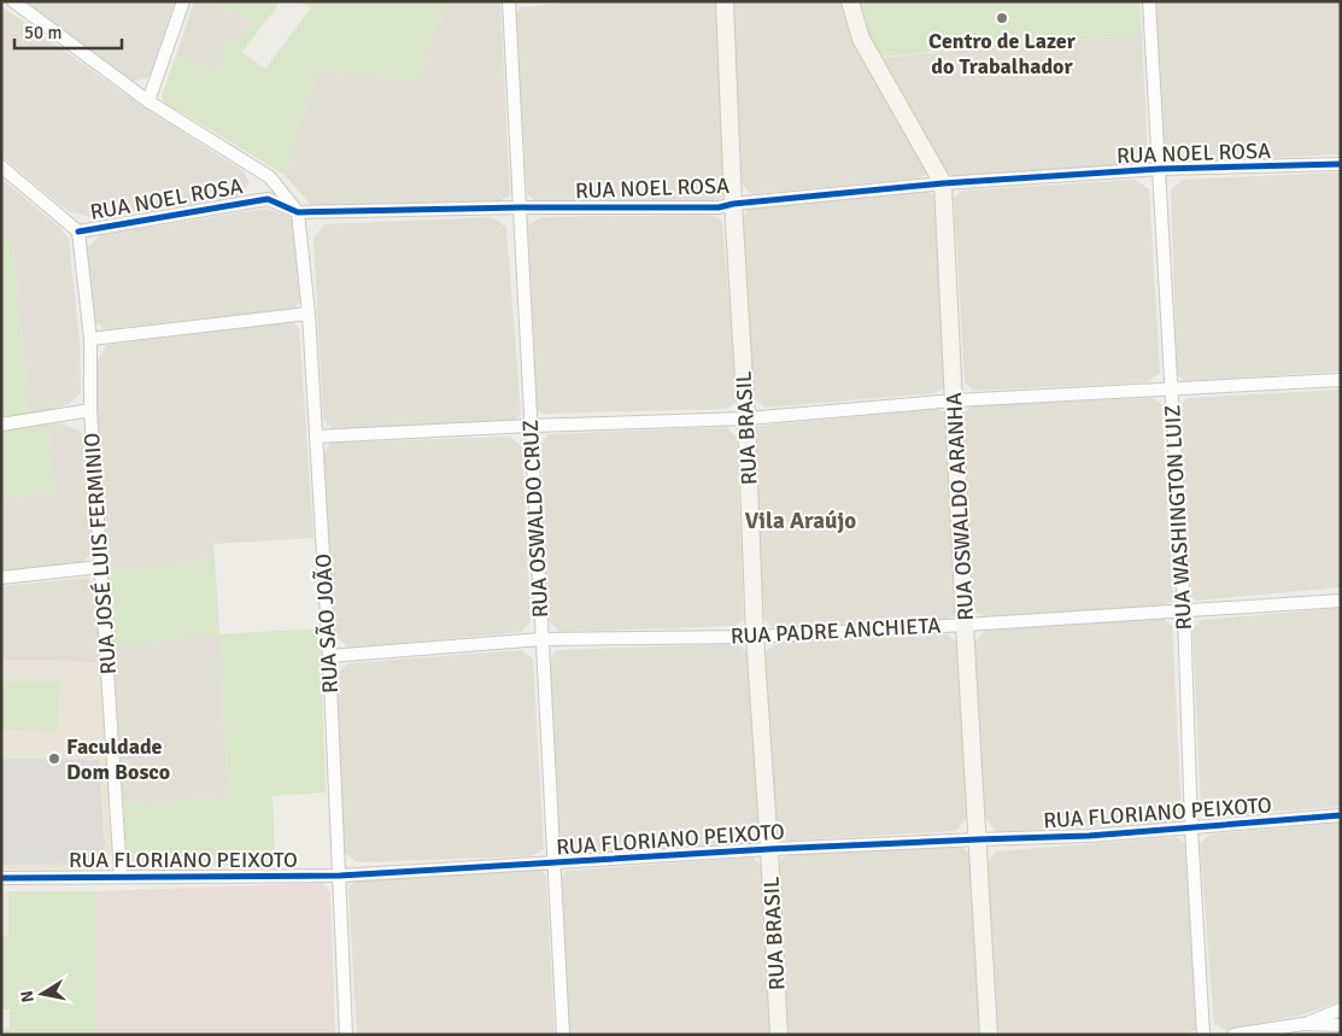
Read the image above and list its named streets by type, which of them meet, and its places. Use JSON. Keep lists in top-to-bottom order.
{
  "streets": {
    "street": [
      "RUA NOEL ROSA",
      "RUA BRASIL",
      "RUA OSWALDO ARANHA",
      "RUA WASHINGTON LUIZ",
      "RUA OSWALDO CRUZ",
      "RUA JOSÉ LUIS FERMINIO",
      "RUA SÃO JOÃO",
      "RUA PADRE ANCHIETA",
      "RUA FLORIANO PEIXOTO"
    ]
  },
  "crossings": [
    ["RUA NOEL ROSA", "RUA BRASIL"],
    ["RUA NOEL ROSA", "RUA OSWALDO ARANHA"],
    ["RUA NOEL ROSA", "RUA WASHINGTON LUIZ"],
    ["RUA NOEL ROSA", "RUA OSWALDO CRUZ"],
    ["RUA NOEL ROSA", "RUA JOSÉ LUIS FERMINIO"],
    ["RUA NOEL ROSA", "RUA SÃO JOÃO"],
    ["RUA BRASIL", "RUA PADRE ANCHIETA"],
    ["RUA BRASIL", "RUA FLORIANO PEIXOTO"],
    ["RUA OSWALDO ARANHA", "RUA PADRE ANCHIETA"],
    ["RUA OSWALDO ARANHA", "RUA FLORIANO PEIXOTO"],
    ["RUA WASHINGTON LUIZ", "RUA PADRE ANCHIETA"],
    ["RUA WASHINGTON LUIZ", "RUA FLORIANO PEIXOTO"],
    ["RUA OSWALDO CRUZ", "RUA PADRE ANCHIETA"],
    ["RUA OSWALDO CRUZ", "RUA FLORIANO PEIXOTO"],
    ["RUA JOSÉ LUIS FERMINIO", "RUA FLORIANO PEIXOTO"],
    ["RUA SÃO JOÃO", "RUA PADRE ANCHIETA"],
    ["RUA SÃO JOÃO", "RUA FLORIANO PEIXOTO"]
  ],
  "districts": ["Vila Araújo"],
  "places": ["Centro de Lazer do Trabalhador", "Faculdade Dom Bosco"],
  "scale_bar": "50 m",
  "north": "left"
}
